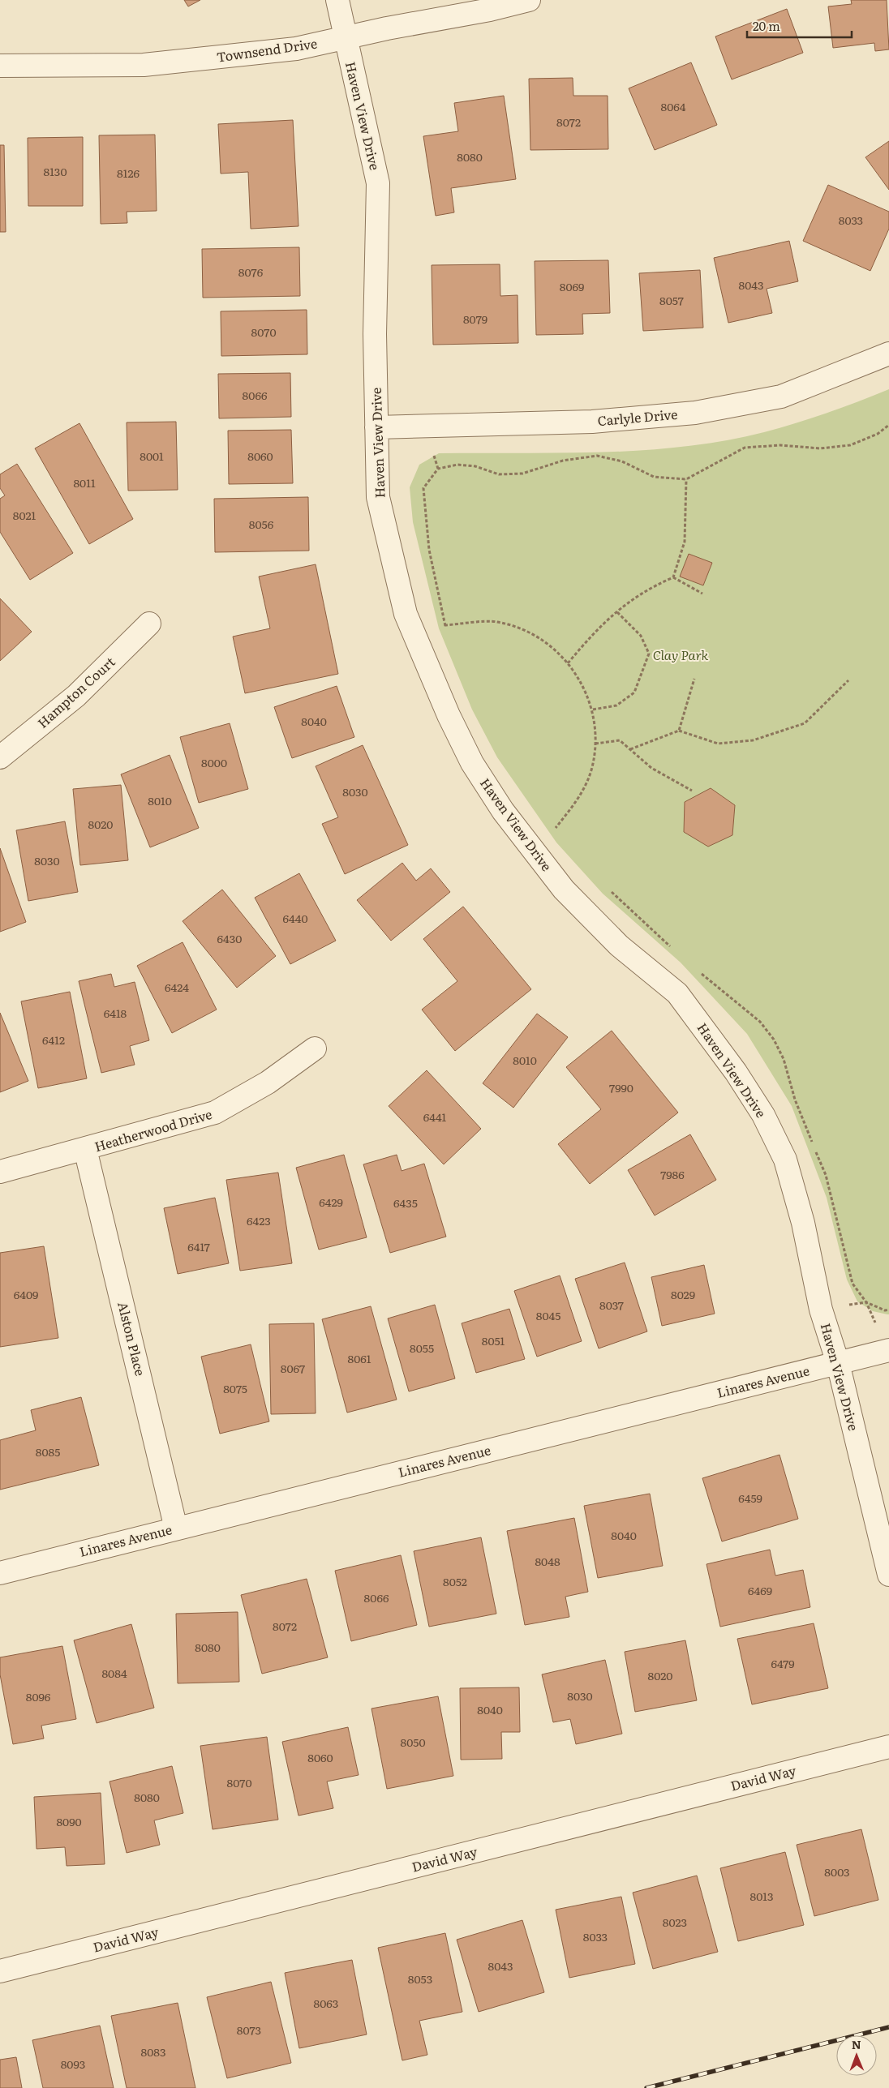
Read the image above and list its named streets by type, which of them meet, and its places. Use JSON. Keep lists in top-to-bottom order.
{
  "streets": {
    "street": [
      "Townsend Drive",
      "Haven View Drive",
      "Carlyle Drive",
      "Hampton Court",
      "Heatherwood Drive",
      "Alston Place",
      "Linares Avenue",
      "David Way"
    ]
  },
  "crossings": [
    ["Townsend Drive", "Haven View Drive"],
    ["Haven View Drive", "Carlyle Drive"],
    ["Haven View Drive", "Linares Avenue"],
    ["Heatherwood Drive", "Alston Place"],
    ["Alston Place", "Linares Avenue"]
  ],
  "parks": ["Clay Park"],
  "house_numbers": [
    "8064",
    "8072",
    "8080",
    "8130",
    "8126",
    "8033",
    "8076",
    "8043",
    "8069",
    "8057",
    "8079",
    "8070",
    "8066",
    "8001",
    "8060",
    "8011",
    "8021",
    "8056",
    "8040",
    "8000",
    "8030",
    "8010",
    "8020",
    "8030",
    "6440",
    "6430",
    "6424",
    "6418",
    "6412",
    "8010",
    "7990",
    "6441",
    "7986",
    "6429",
    "6435",
    "6423",
    "6417",
    "6409",
    "8029",
    "8037",
    "8045",
    "8051",
    "8055",
    "8061",
    "8067",
    "8075",
    "8085",
    "6459",
    "8040",
    "8048",
    "8052",
    "6469",
    "8066",
    "8072",
    "8080",
    "6479",
    "8084",
    "8020",
    "8030",
    "8096",
    "8040",
    "8050",
    "8060",
    "8070",
    "8080",
    "8090",
    "8003",
    "8013",
    "8023",
    "8033",
    "8043",
    "8053",
    "8063",
    "8073",
    "8083",
    "8093"
  ],
  "scale_bar": "20 m",
  "north": "top"
}
